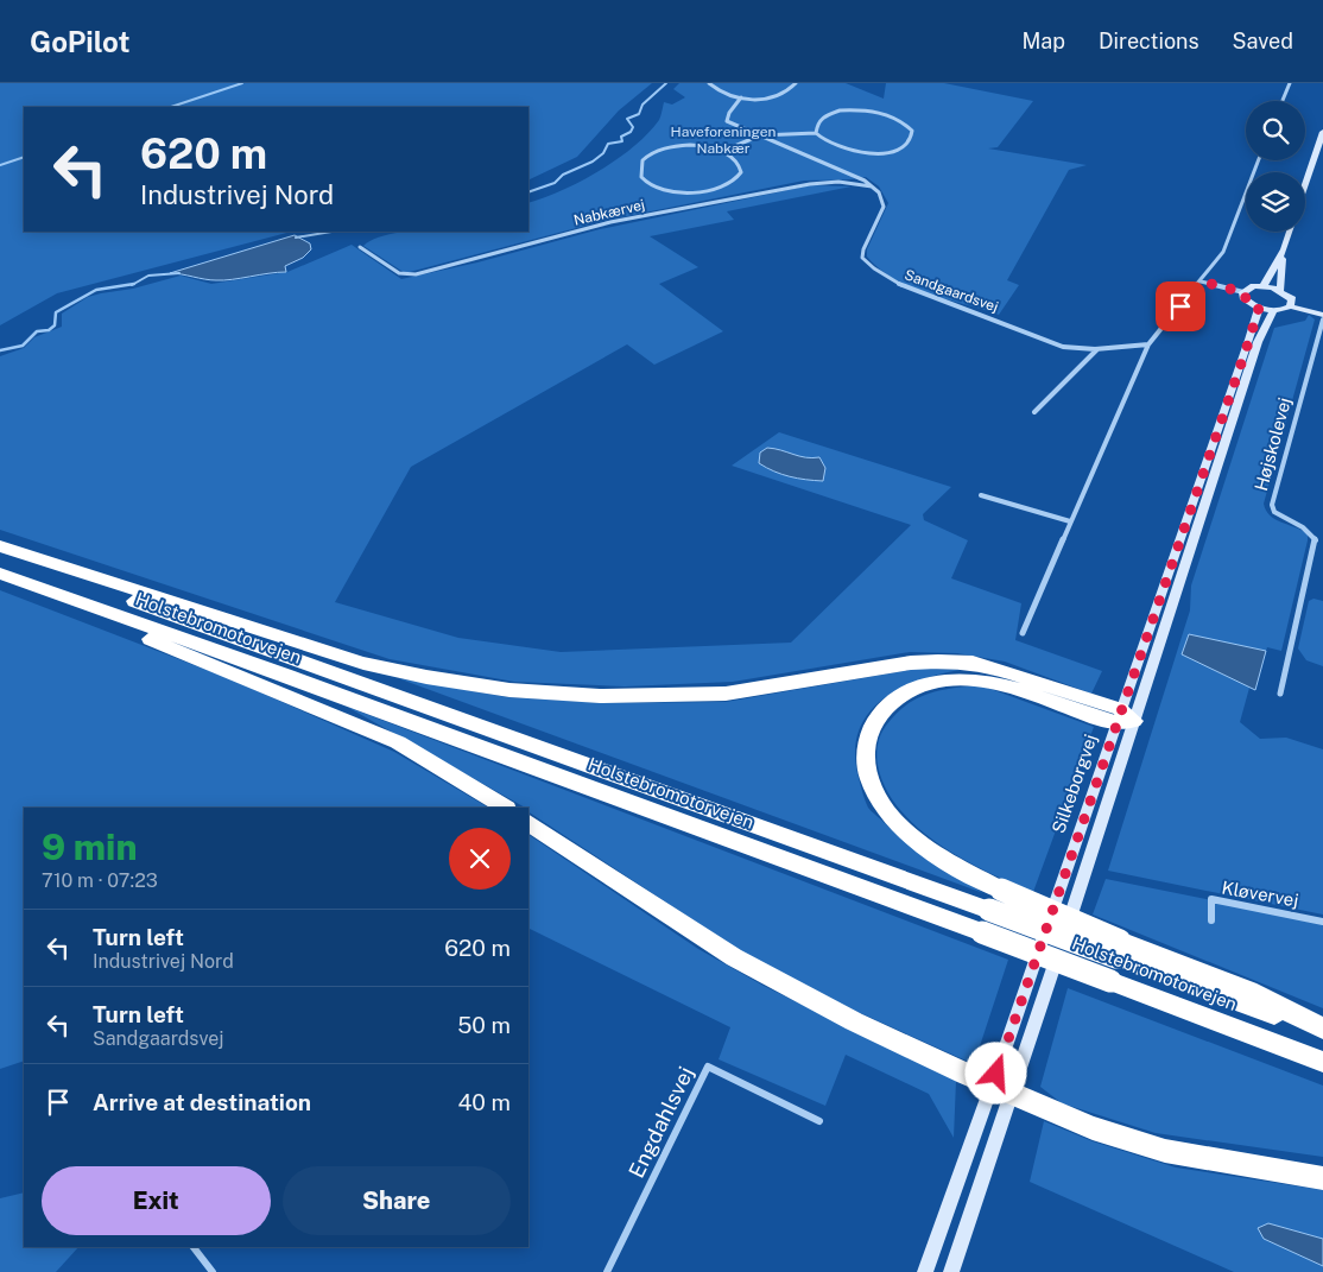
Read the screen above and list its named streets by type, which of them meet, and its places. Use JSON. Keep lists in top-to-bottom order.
{
  "streets": {
    "highway": ["Holstebromotorvejen"],
    "main road": ["Silkeborgvej"],
    "street": [
      "Nabkærvej",
      "Sandgaardsvej",
      "Højskolevej",
      "Kløvervej",
      "Engdahlsvej"
    ]
  },
  "crossings": [
    ["Nabkærvej", "Sandgaardsvej"]
  ],
  "parks": ["Haveforeningen Nabkær"],
  "page": {
    "header": "GoPilot",
    "nav": ["Map", "Directions", "Saved"],
    "turn": ["620 m", "Industrivej Nord"],
    "heading": ["9 min", "710 m · 07:23"],
    "list": [
      {
        "name": "Turn left",
        "note": "Industrivej Nord",
        "value": "620 m"
      },
      {
        "name": "Turn left",
        "note": "Sandgaardsvej",
        "value": "50 m"
      },
      {
        "name": "Arrive at destination",
        "value": "40 m"
      }
    ],
    "buttons": ["Exit", "Share"]
  }
}
